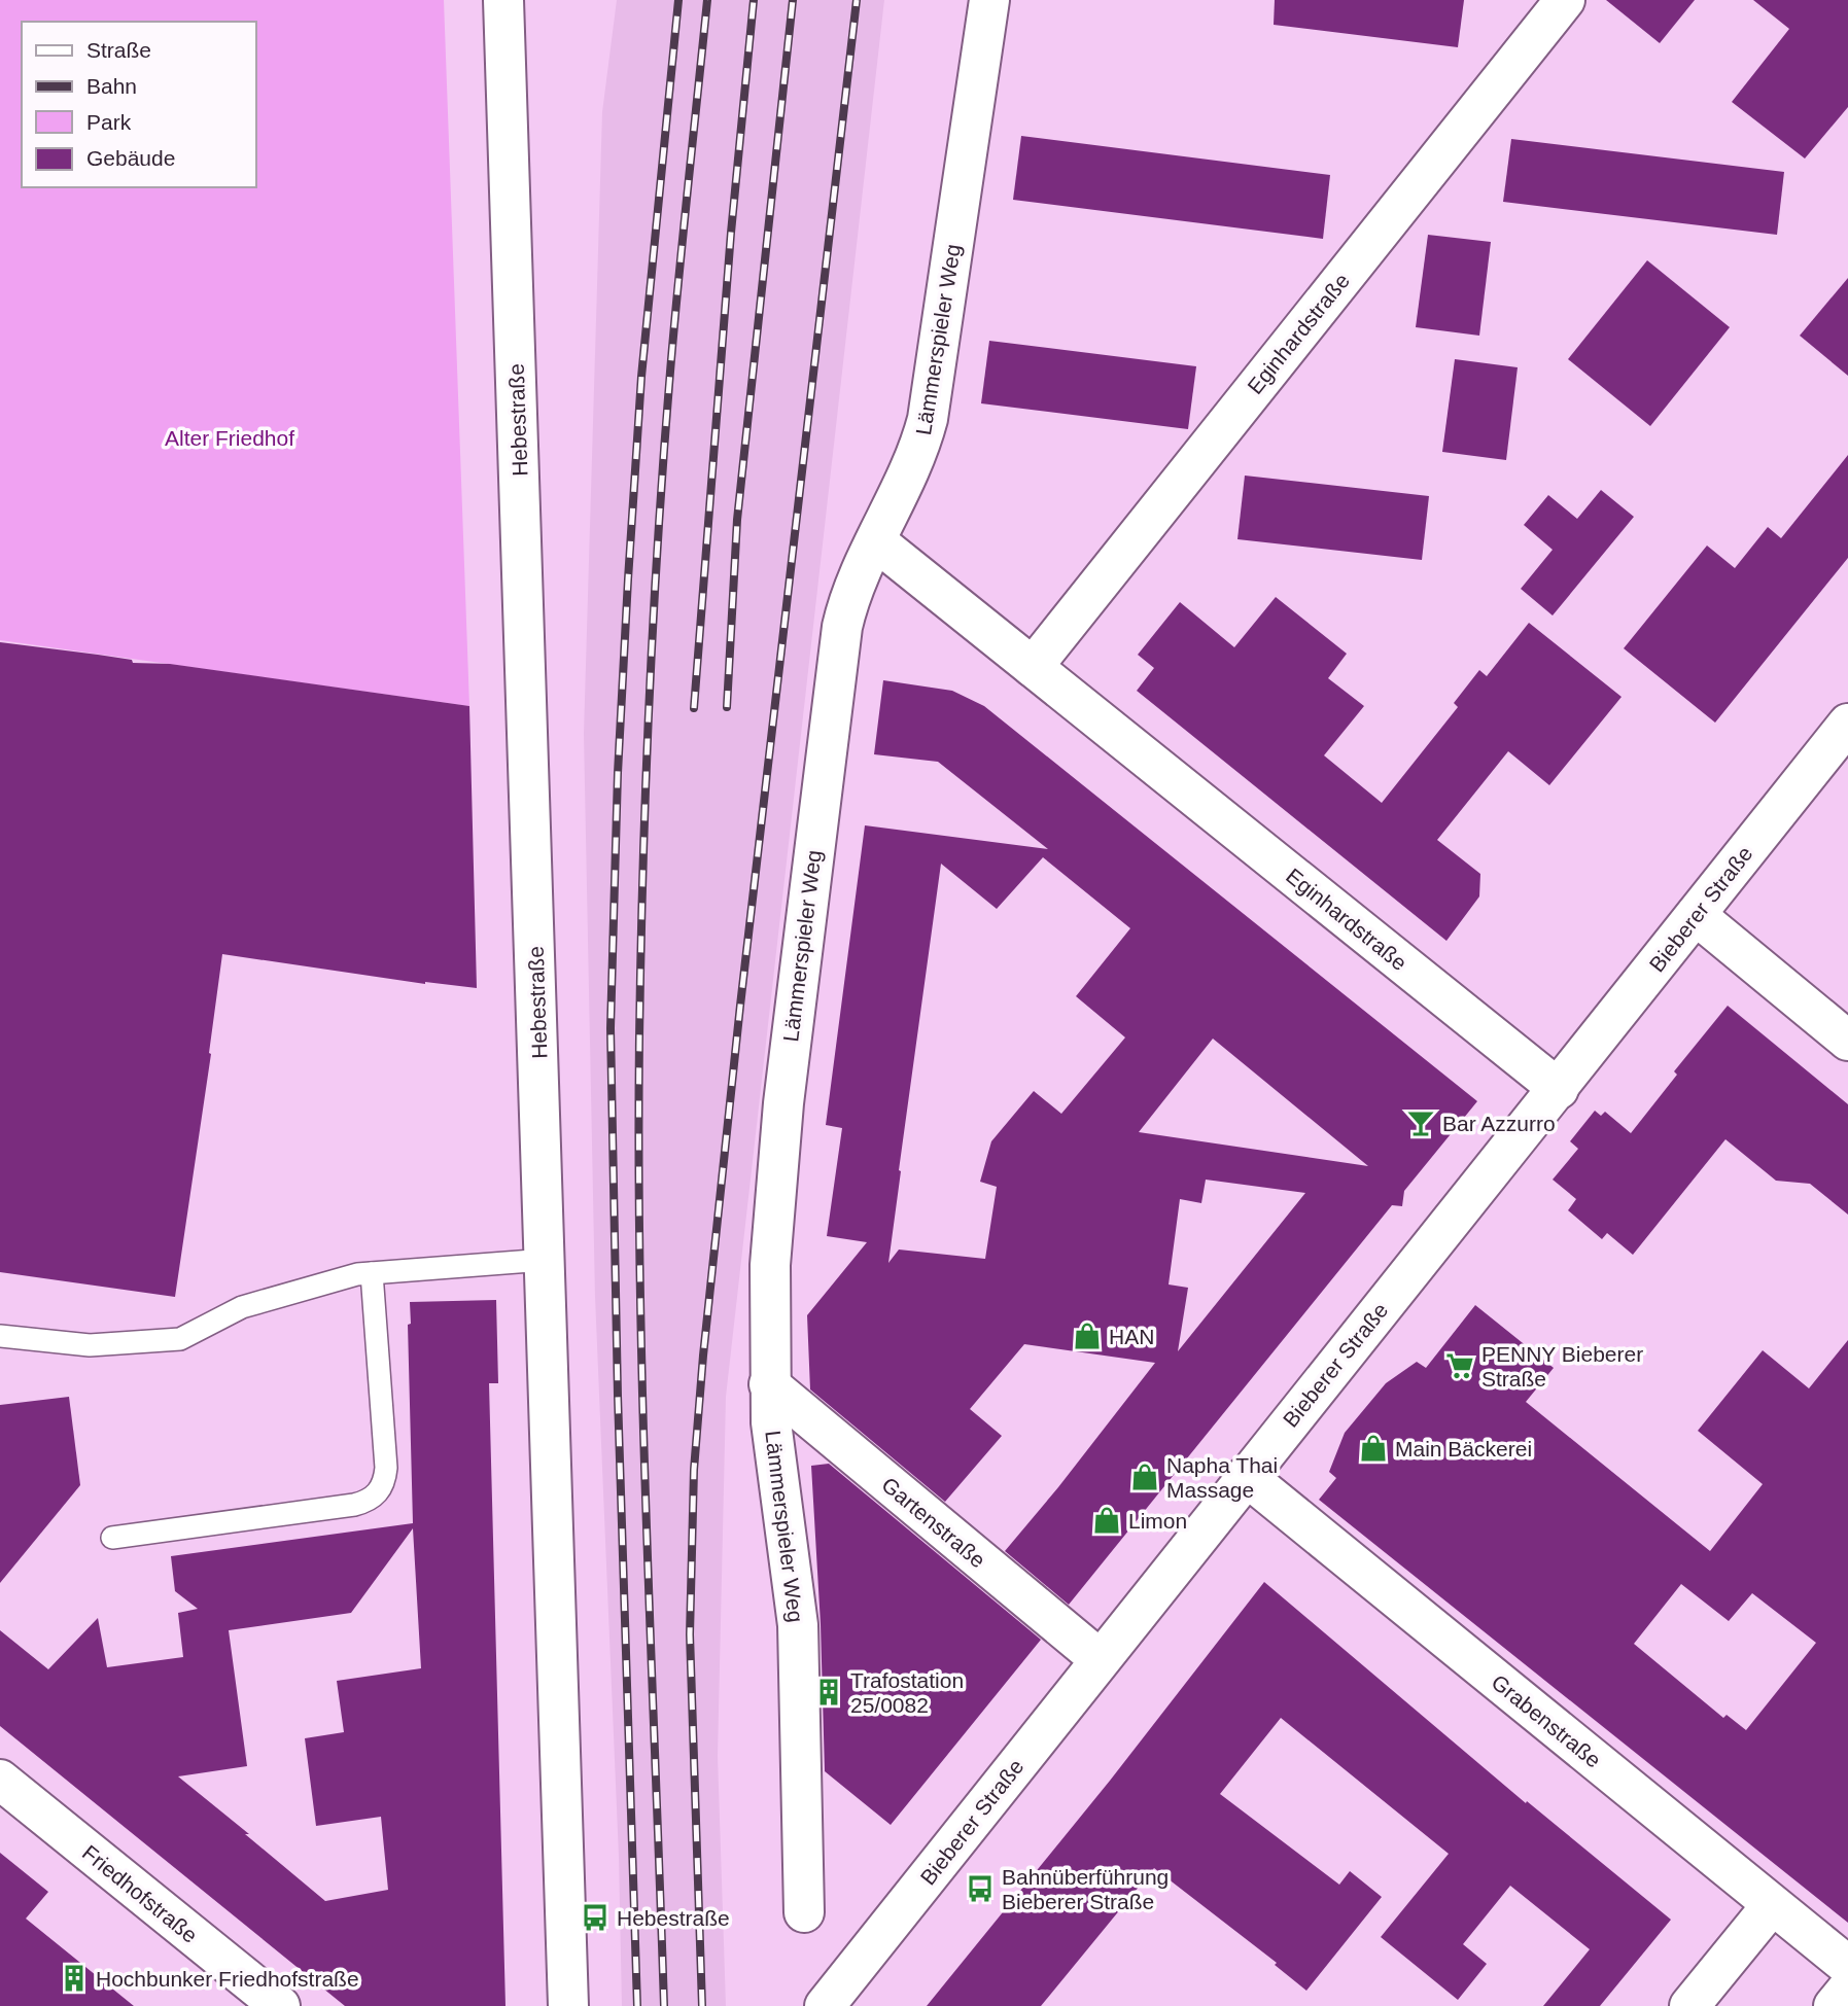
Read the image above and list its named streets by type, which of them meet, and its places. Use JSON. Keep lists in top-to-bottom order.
{
  "streets": {
    "street": [
      "Eginhardstraße",
      "Lämmerspieler Weg",
      "Hebestraße",
      "Bieberer Straße",
      "Gartenstraße",
      "Grabenstraße",
      "Friedhofstraße"
    ]
  },
  "crossings": [
    ["Eginhardstraße", "Lämmerspieler Weg"],
    ["Eginhardstraße", "Bieberer Straße"],
    ["Lämmerspieler Weg", "Gartenstraße"],
    ["Bieberer Straße", "Gartenstraße"],
    ["Bieberer Straße", "Grabenstraße"]
  ],
  "parks": ["Alter Friedhof"],
  "places": {
    "bar": ["Bar Azzurro"],
    "shop": [
      "HAN",
      "Main Bäckerei",
      "Napha Thai Massage",
      "Limon"
    ],
    "supermarket": ["PENNY Bieberer Straße"],
    "building": ["Trafostation 25/0082", "Hochbunker Friedhofstraße"],
    "bus stop": ["Bahnüberführung Bieberer Straße", "Hebestraße"]
  },
  "legend": [
    "Straße",
    "Bahn",
    "Park",
    "Gebäude"
  ]
}
